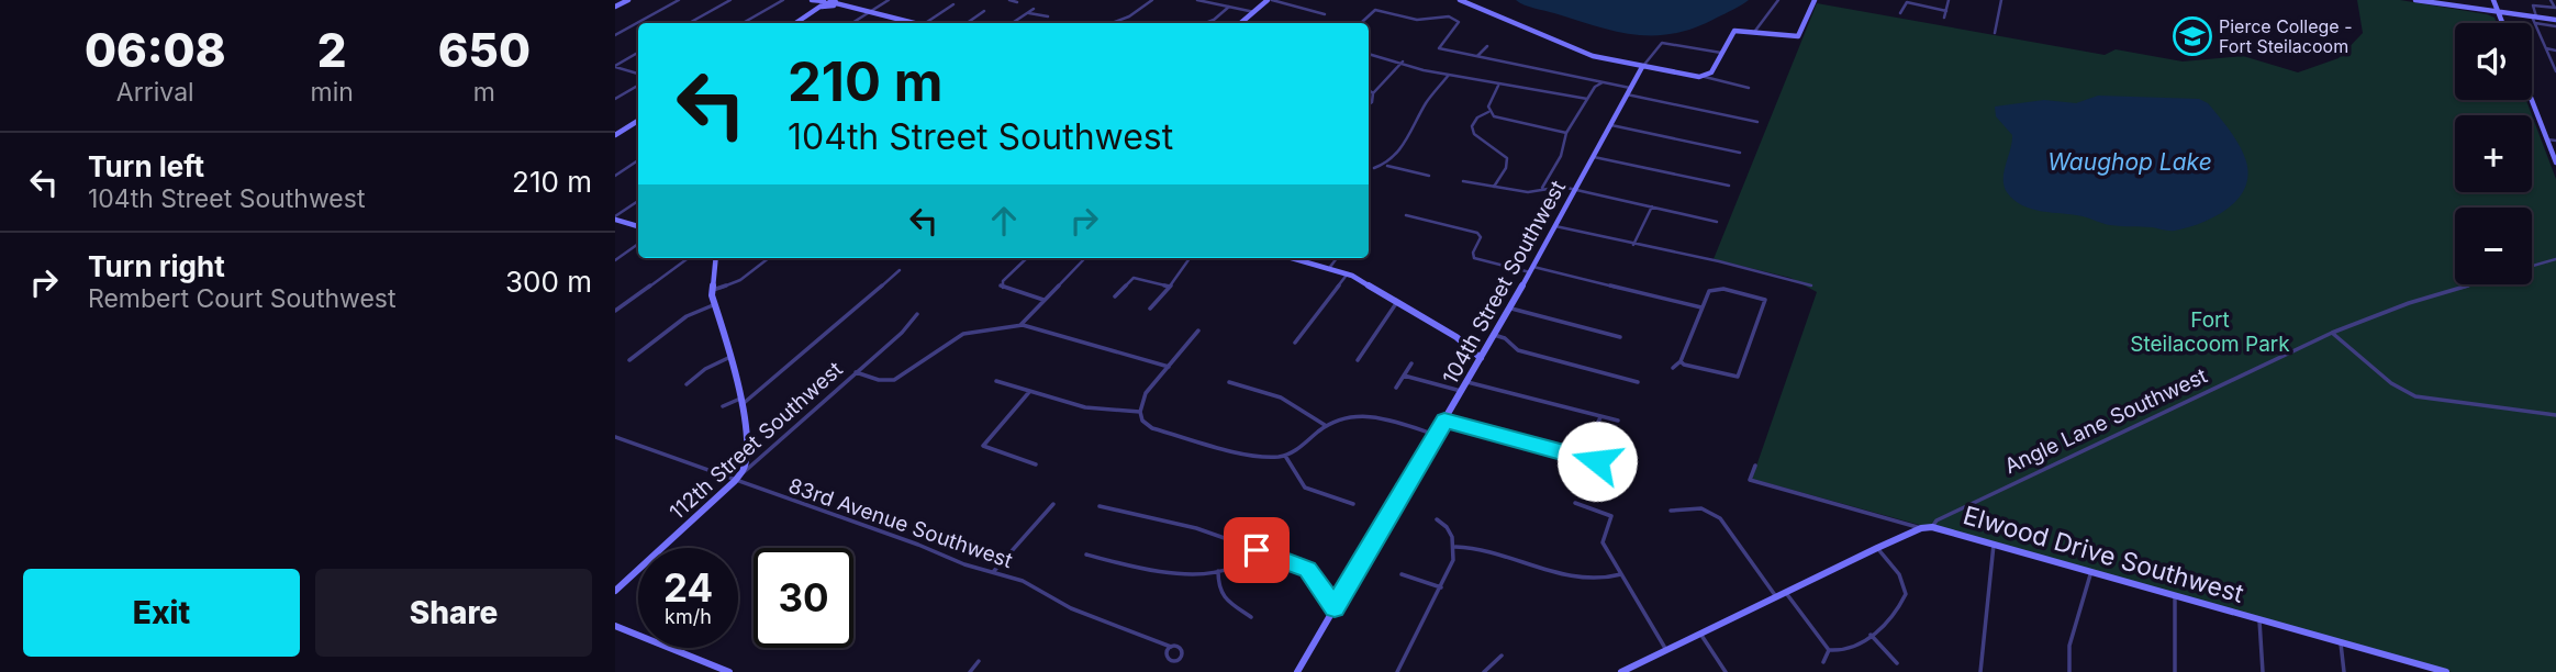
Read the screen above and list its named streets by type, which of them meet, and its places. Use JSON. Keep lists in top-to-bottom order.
{
  "streets": {
    "street": [
      "104th Street Southwest",
      "Angle Lane Southwest",
      "112th Street Southwest",
      "83rd Avenue Southwest",
      "Elwood Drive Southwest"
    ]
  },
  "crossings": [
    ["Angle Lane Southwest", "Elwood Drive Southwest"],
    ["112th Street Southwest", "83rd Avenue Southwest"]
  ],
  "water": ["Waughop Lake"],
  "parks": ["Fort Steilacoom Park"],
  "places": {
    "school or university": ["Pierce College - Fort Steilacoom"]
  },
  "page": {
    "eta": [
      "06:08",
      "Arrival",
      "2",
      "min",
      "650",
      "m"
    ],
    "map_buttons": ["+", "−"],
    "turn": ["210 m", "104th Street Southwest"],
    "list": [
      {
        "name": "Turn left",
        "note": "104th Street Southwest",
        "value": "210 m"
      },
      {
        "name": "Turn right",
        "note": "Rembert Court Southwest",
        "value": "300 m"
      }
    ],
    "speed": "24 km/h",
    "limit": "30",
    "buttons": ["Exit", "Share"]
  }
}
